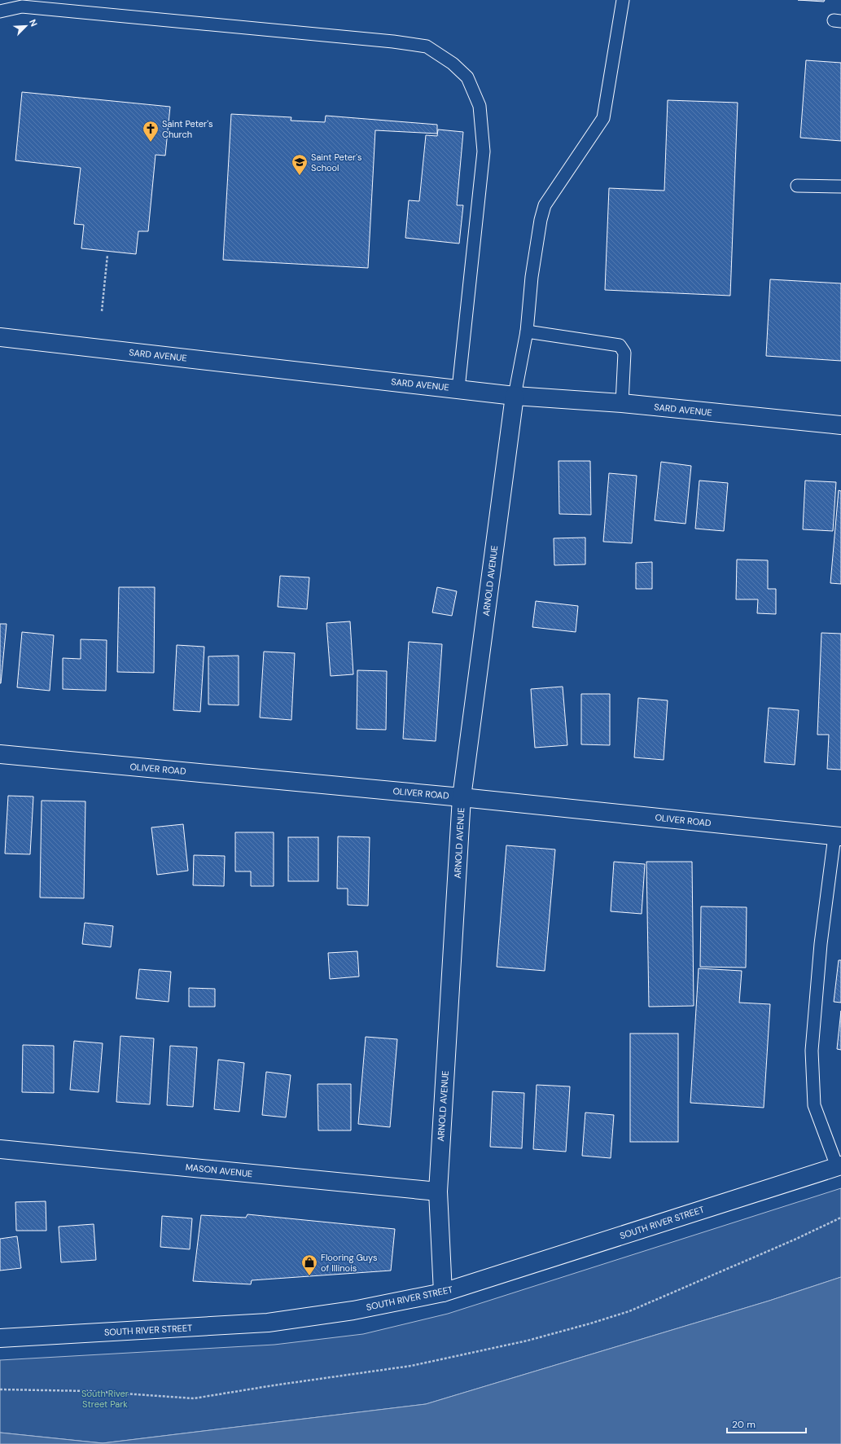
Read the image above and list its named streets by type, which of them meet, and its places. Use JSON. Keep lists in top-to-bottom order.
{
  "streets": {
    "street": [
      "SARD AVENUE",
      "ARNOLD AVENUE",
      "OLIVER ROAD",
      "MASON AVENUE",
      "SOUTH RIVER STREET"
    ]
  },
  "crossings": [
    ["SARD AVENUE", "ARNOLD AVENUE"],
    ["ARNOLD AVENUE", "OLIVER ROAD"],
    ["ARNOLD AVENUE", "MASON AVENUE"],
    ["ARNOLD AVENUE", "SOUTH RIVER STREET"]
  ],
  "parks": ["South River Street Park"],
  "places": {
    "church": ["Saint Peter's Church"],
    "school or university": ["Saint Peter's School"],
    "shop": ["Flooring Guys of Illinois"]
  },
  "scale_bar": "20 m",
  "north": "top right"
}
